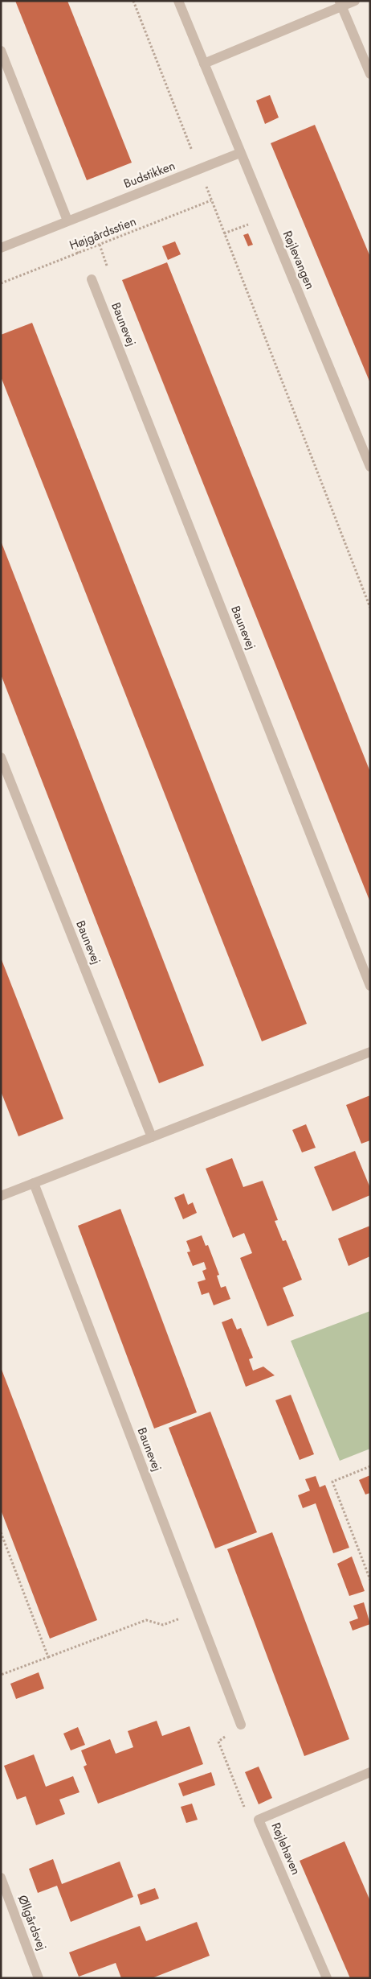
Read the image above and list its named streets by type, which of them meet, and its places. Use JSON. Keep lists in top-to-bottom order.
{
  "streets": {
    "street": [
      "Budstikken",
      "Røjlevangen",
      "Baunevej",
      "Røjlehaven",
      "Øllgårdsvej"
    ],
    "path": ["Højgårdsstien"]
  },
  "crossings": [
    ["Budstikken", "Røjlevangen"]
  ]
}
